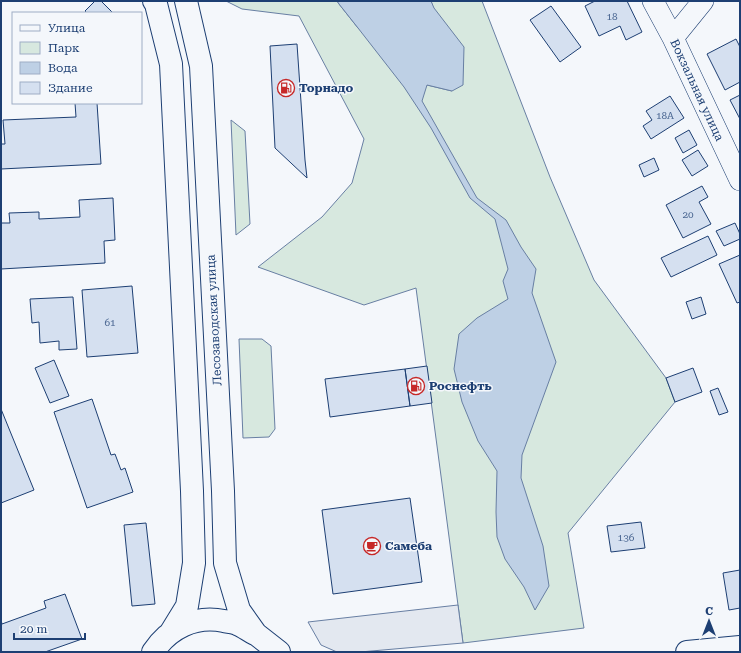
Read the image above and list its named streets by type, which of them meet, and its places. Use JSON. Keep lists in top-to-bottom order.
{
  "streets": {
    "main road": ["Лесозаводская улица"],
    "street": ["Вокзальная улица"]
  },
  "places": {
    "fuel station": ["Торнадо", "Роснефть"],
    "cafe": ["Самеба"]
  },
  "house_numbers": [
    "18",
    "18А",
    "20",
    "61",
    "136"
  ],
  "legend": [
    "Улица",
    "Парк",
    "Вода",
    "Здание"
  ],
  "scale_bar": "20 m",
  "north": "top"
}
